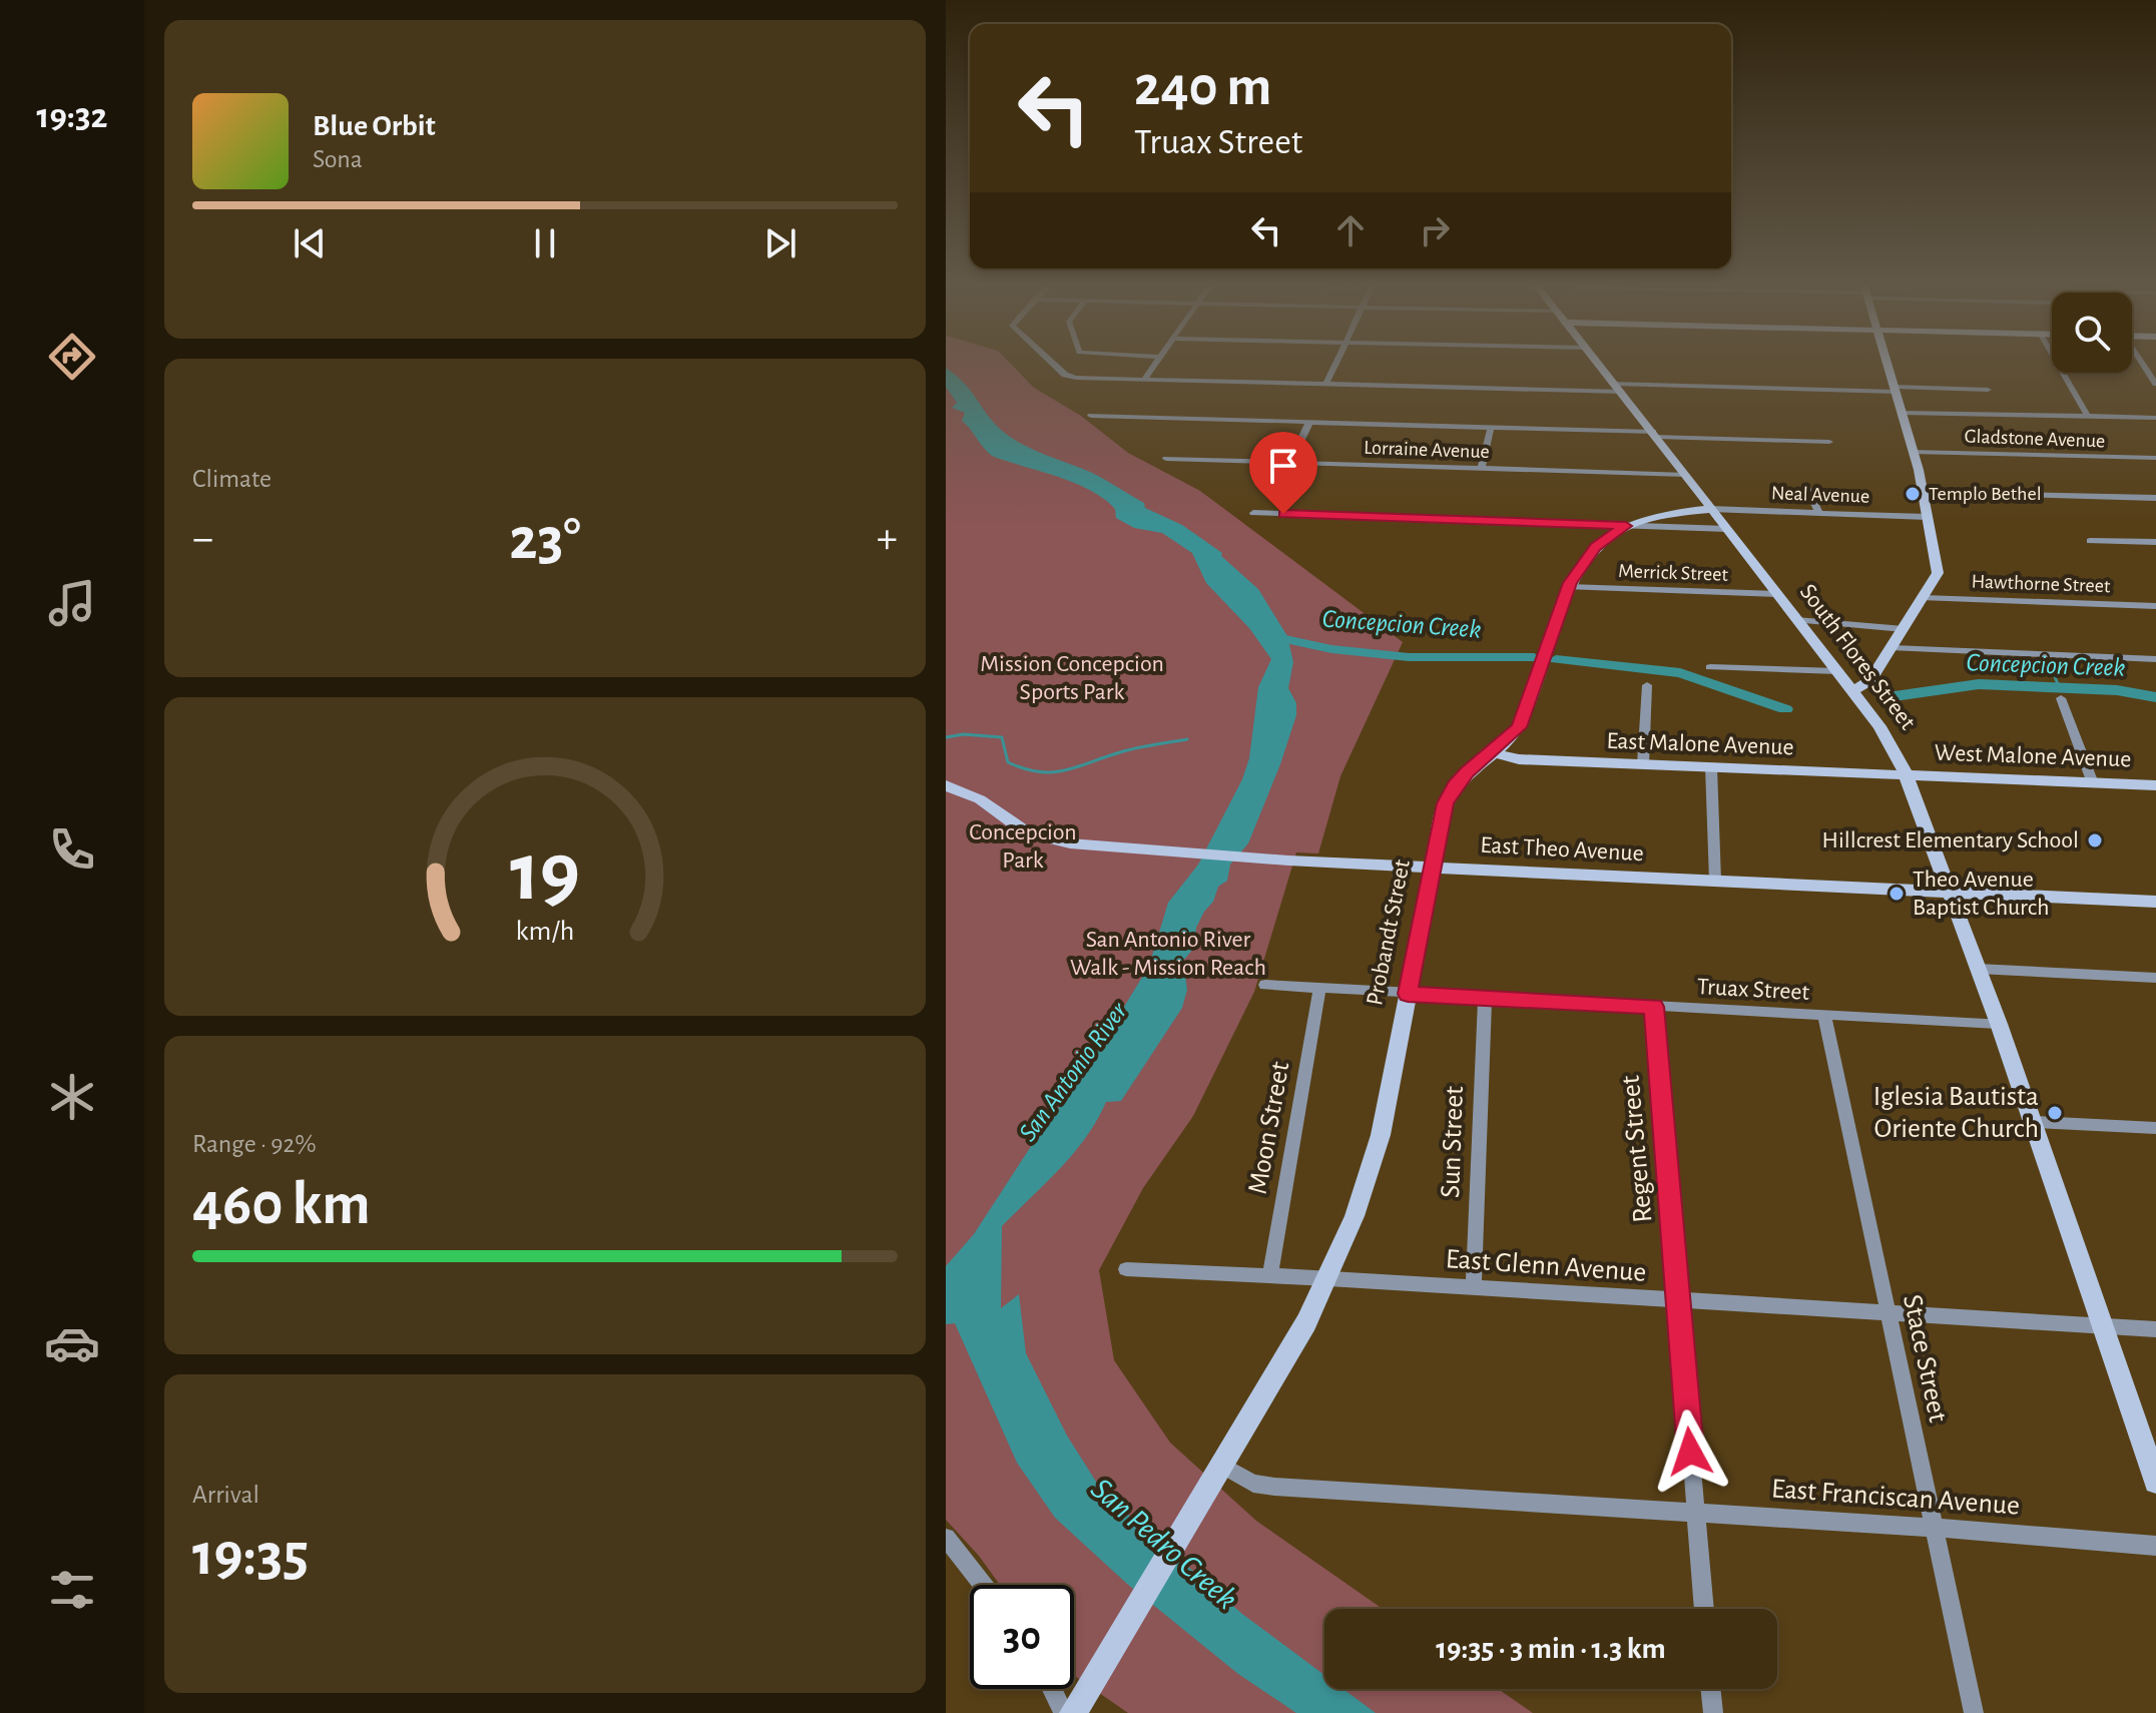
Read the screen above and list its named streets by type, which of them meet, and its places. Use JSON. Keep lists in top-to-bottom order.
{
  "streets": {
    "main road": [
      "South Flores Street",
      "East Malone Avenue",
      "West Malone Avenue",
      "East Theo Avenue",
      "Probandt Street"
    ],
    "street": [
      "Gladstone Avenue",
      "Lorraine Avenue",
      "Neal Avenue",
      "Merrick Street",
      "Hawthorne Street",
      "Truax Street",
      "Moon Street",
      "Sun Street",
      "Regent Street",
      "East Glenn Avenue",
      "Stace Street",
      "East Franciscan Avenue"
    ]
  },
  "crossings": [
    ["Lorraine Avenue", "South Flores Street"],
    ["Neal Avenue", "South Flores Street"],
    ["Neal Avenue", "Probandt Street"],
    ["Merrick Street", "South Flores Street"],
    ["Merrick Street", "Probandt Street"],
    ["South Flores Street", "East Malone Avenue"],
    ["South Flores Street", "West Malone Avenue"],
    ["South Flores Street", "East Theo Avenue"],
    ["South Flores Street", "Probandt Street"],
    ["South Flores Street", "Truax Street"],
    ["South Flores Street", "East Glenn Avenue"],
    ["East Malone Avenue", "West Malone Avenue"],
    ["East Malone Avenue", "Probandt Street"],
    ["East Theo Avenue", "Probandt Street"],
    ["Probandt Street", "Truax Street"],
    ["Probandt Street", "East Glenn Avenue"],
    ["Probandt Street", "East Franciscan Avenue"],
    ["Truax Street", "Moon Street"],
    ["Truax Street", "Sun Street"],
    ["Truax Street", "Regent Street"],
    ["Truax Street", "Stace Street"],
    ["Moon Street", "East Glenn Avenue"],
    ["Sun Street", "East Glenn Avenue"],
    ["Regent Street", "East Glenn Avenue"],
    ["Regent Street", "East Franciscan Avenue"],
    ["East Glenn Avenue", "Stace Street"],
    ["Stace Street", "East Franciscan Avenue"]
  ],
  "water": ["Concepcion Creek", "San Antonio River", "San Pedro Creek"],
  "parks": ["Mission Concepcion Sports Park", "Concepcion Park", "San Antonio River Walk - Mission Reach"],
  "places": [
    "Templo Bethel",
    "Hillcrest Elementary School",
    "Theo Avenue Baptist Church",
    "Iglesia Bautista Oriente Church"
  ],
  "page": {
    "tabs": "19:32",
    "turn": ["240 m", "Truax Street"],
    "song": ["Blue Orbit", "Sona"],
    "tile": [
      "Climate",
      ["Range · 92%", "460 km"],
      ["Arrival", "19:35"]
    ],
    "heat": ["−", "23°", "+"],
    "limit": "30",
    "trip": "19:35 · 3 min · 1.3 km",
    "gauge": ["19", "km/h"]
  }
}
